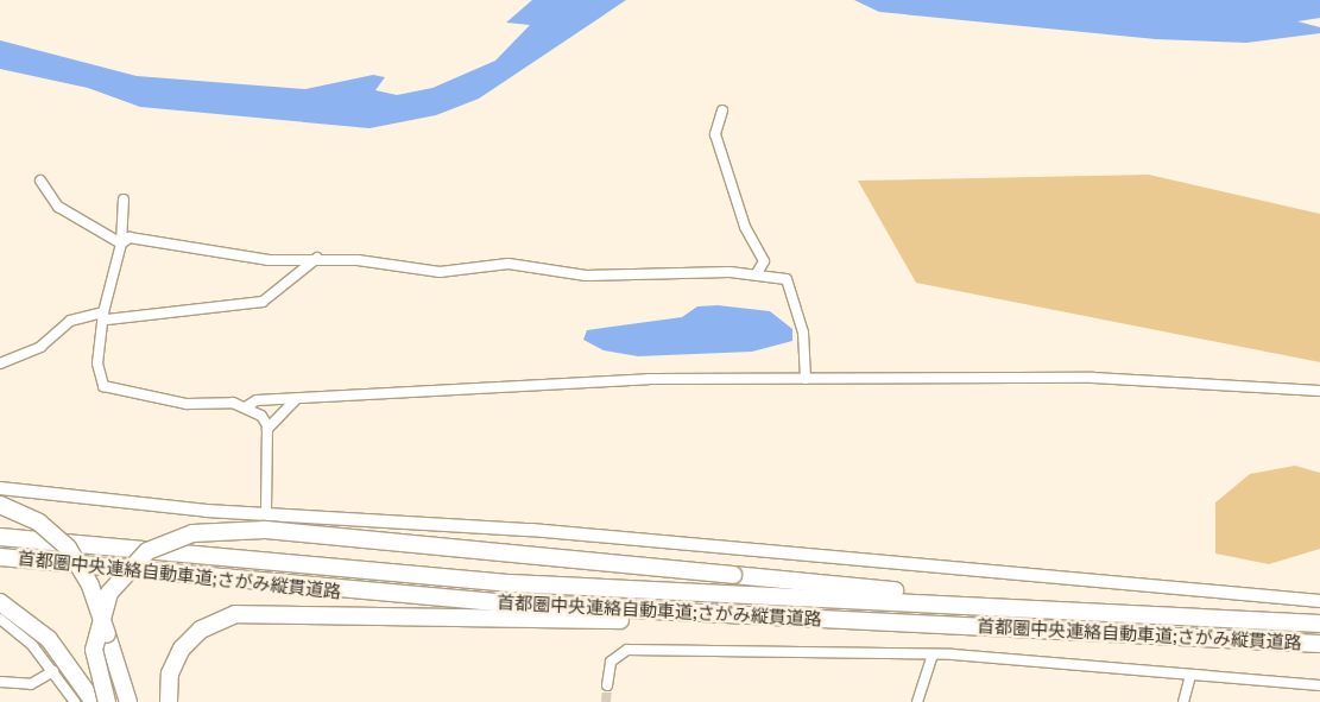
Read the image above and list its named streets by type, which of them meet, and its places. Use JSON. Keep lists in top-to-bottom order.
{
  "streets": {
    "highway": ["首都圏中央連絡自動車道;さがみ縦貫道路"]
  }
}
